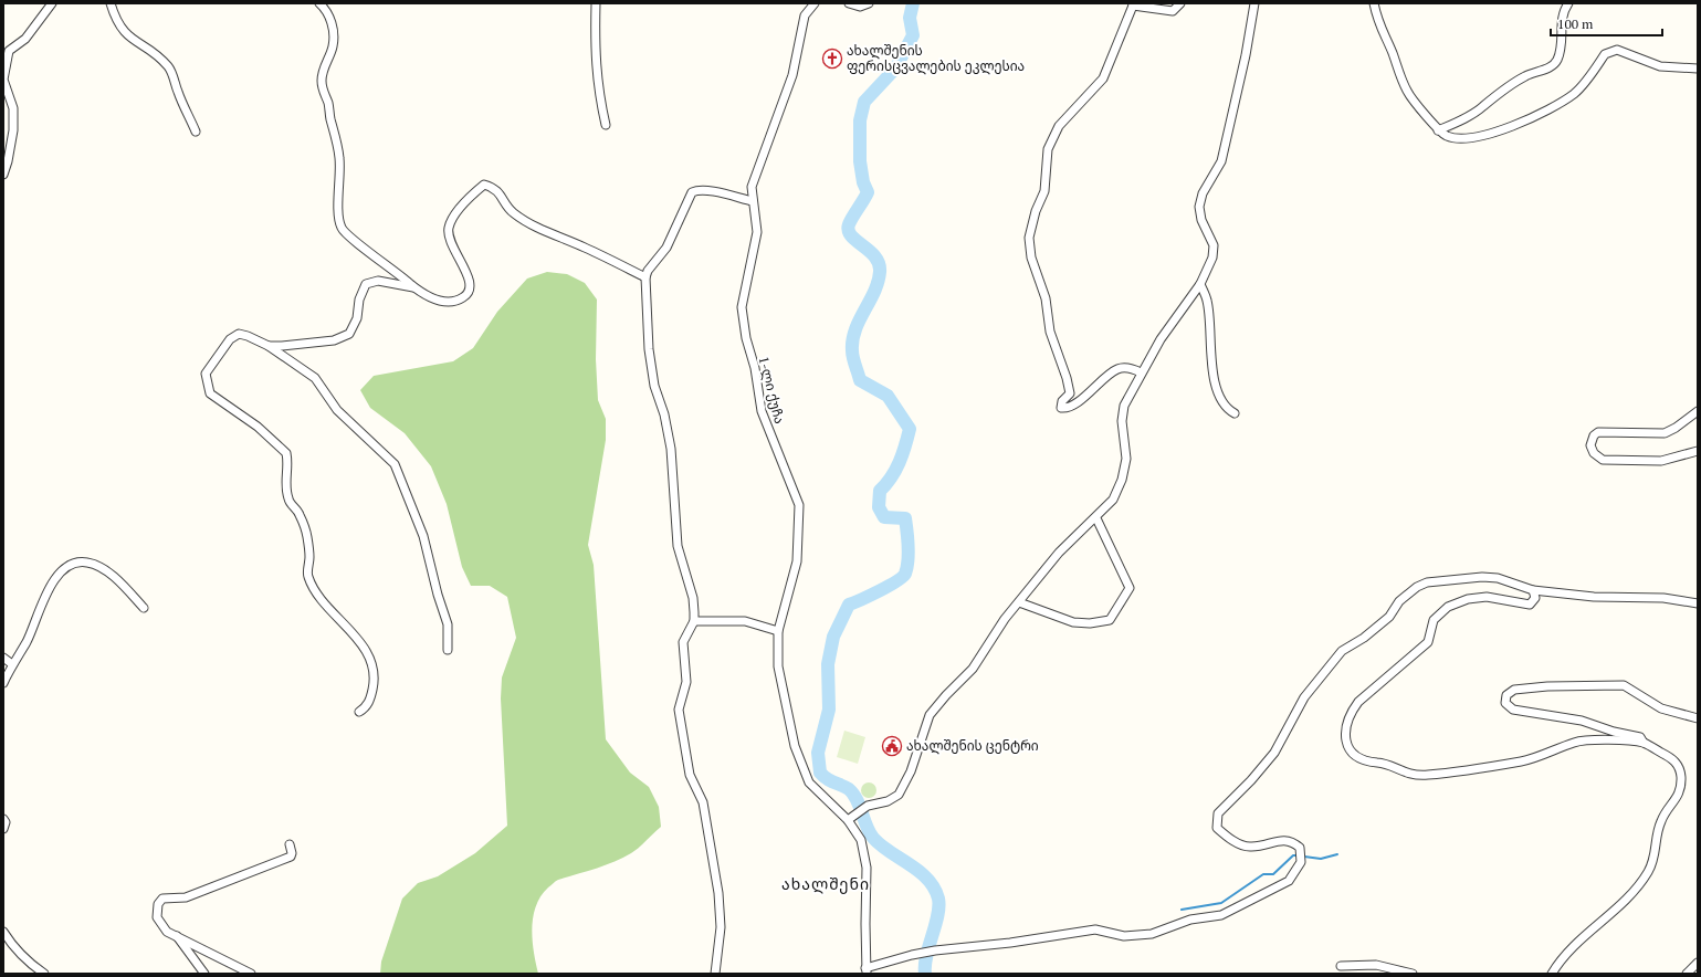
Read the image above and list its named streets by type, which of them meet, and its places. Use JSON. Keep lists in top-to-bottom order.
{
  "streets": {
    "street": ["1-ლი ქუჩა"]
  },
  "districts": ["ახალშენი"],
  "places": {
    "church": ["ახალშენის ფერისცვალების ეკლესია"],
    "public building": ["ახალშენის ცენტრი"]
  },
  "scale_bar": "100 m"
}
